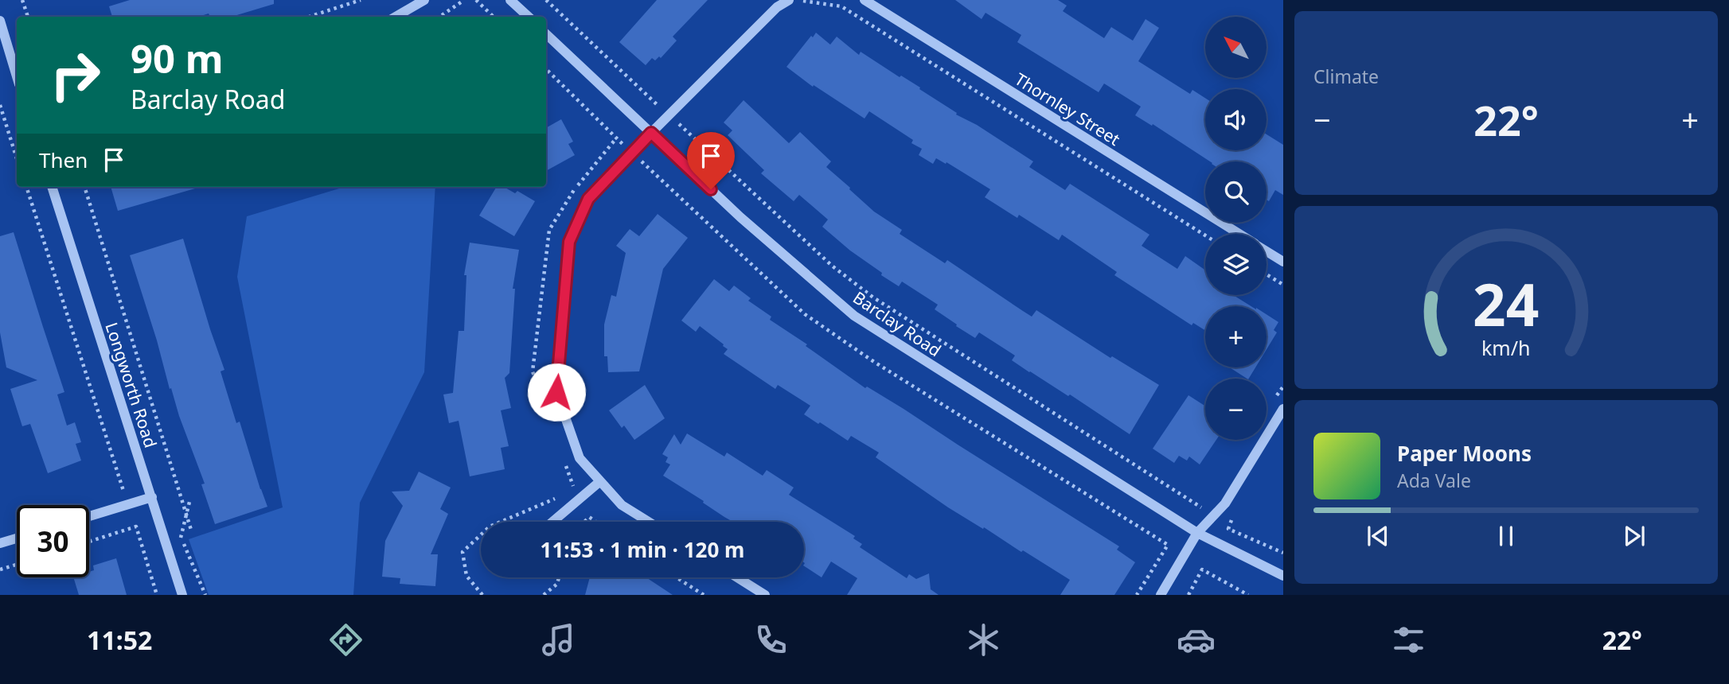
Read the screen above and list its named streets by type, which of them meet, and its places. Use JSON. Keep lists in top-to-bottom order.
{
  "streets": {
    "street": ["Thornley Street", "Barclay Road", "Longworth Road"]
  },
  "north": "top left",
  "page": {
    "tile": "Climate",
    "map_buttons": ["+", "−"],
    "turn": ["90 m", "Barclay Road"],
    "heat": ["−", "22°", "+"],
    "then": "Then",
    "song": ["Paper Moons", "Ada Vale"],
    "limit": "30",
    "trip": "11:53 · 1 min · 120 m",
    "tabs": ["11:52", "22°"],
    "gauge": ["24", "km/h"]
  }
}
